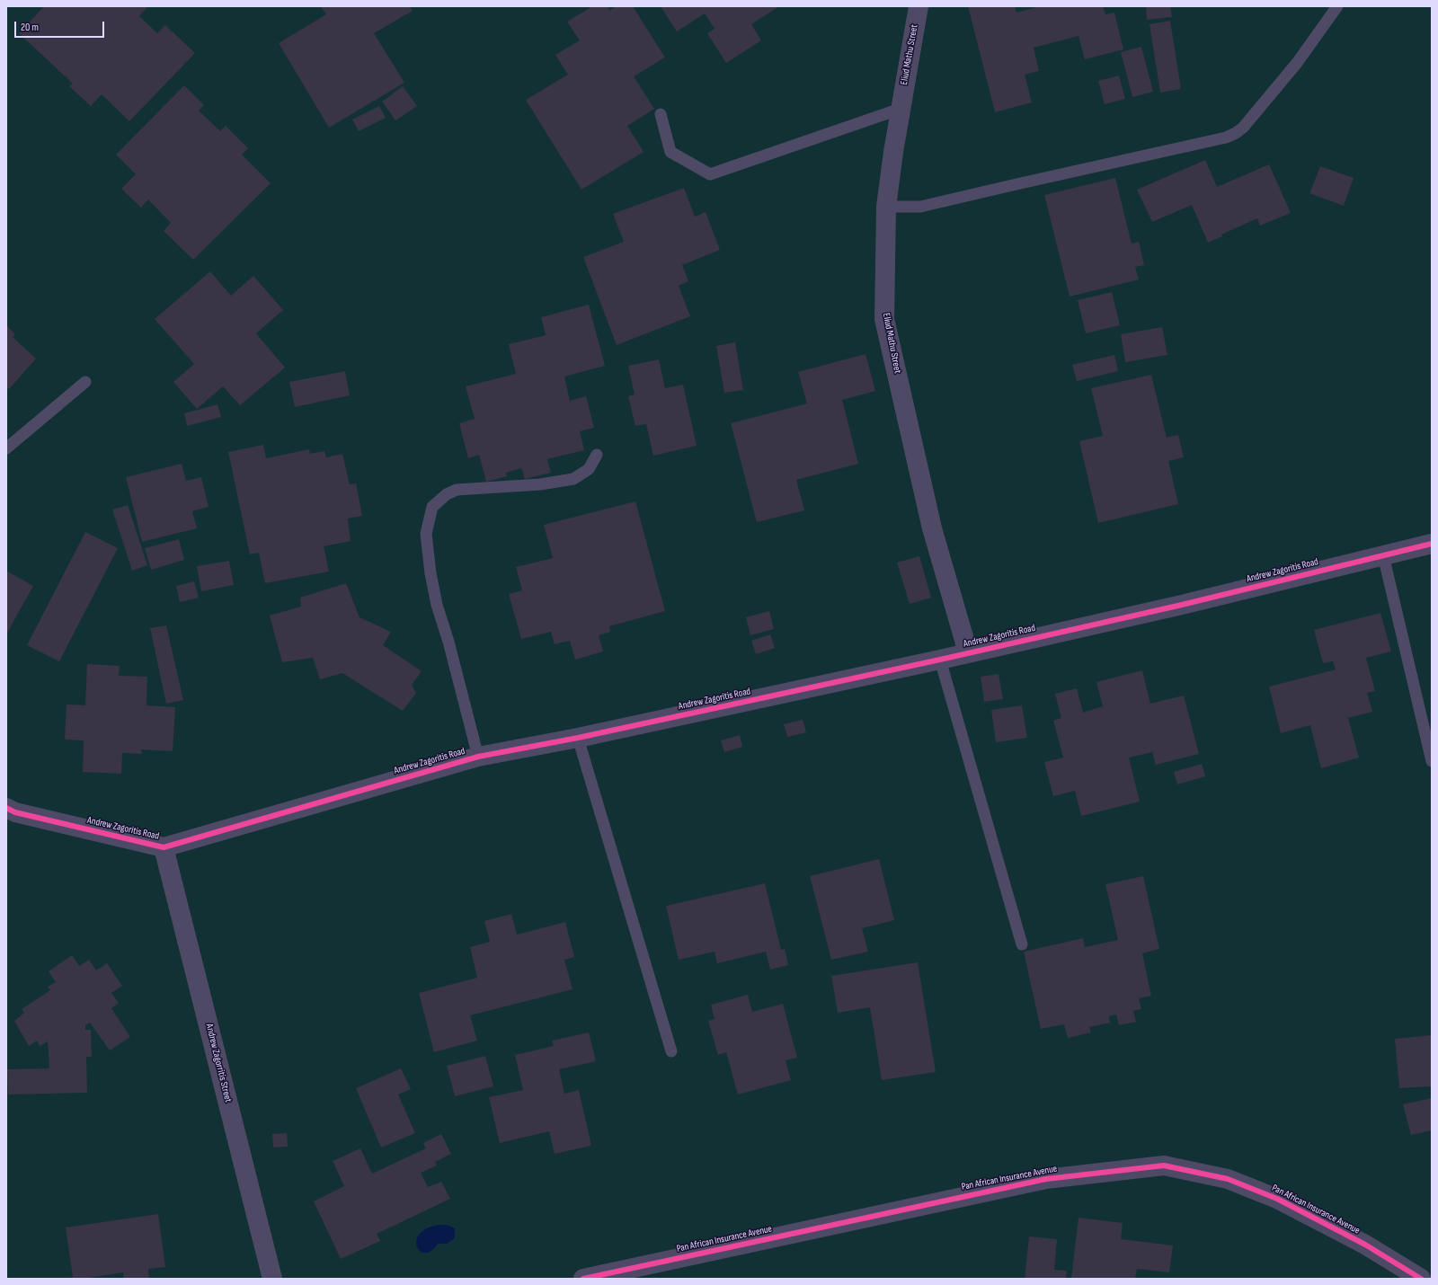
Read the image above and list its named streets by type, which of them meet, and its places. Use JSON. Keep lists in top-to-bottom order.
{
  "streets": {
    "street": [
      "Eliud Mathu Street",
      "Andrew Zagoritis Road",
      "Andrew Zagorritis Street",
      "Pan African Insurance Avenue"
    ]
  },
  "crossings": [
    ["Eliud Mathu Street", "Andrew Zagoritis Road"],
    ["Andrew Zagoritis Road", "Andrew Zagorritis Street"]
  ],
  "scale_bar": "20 m"
}
